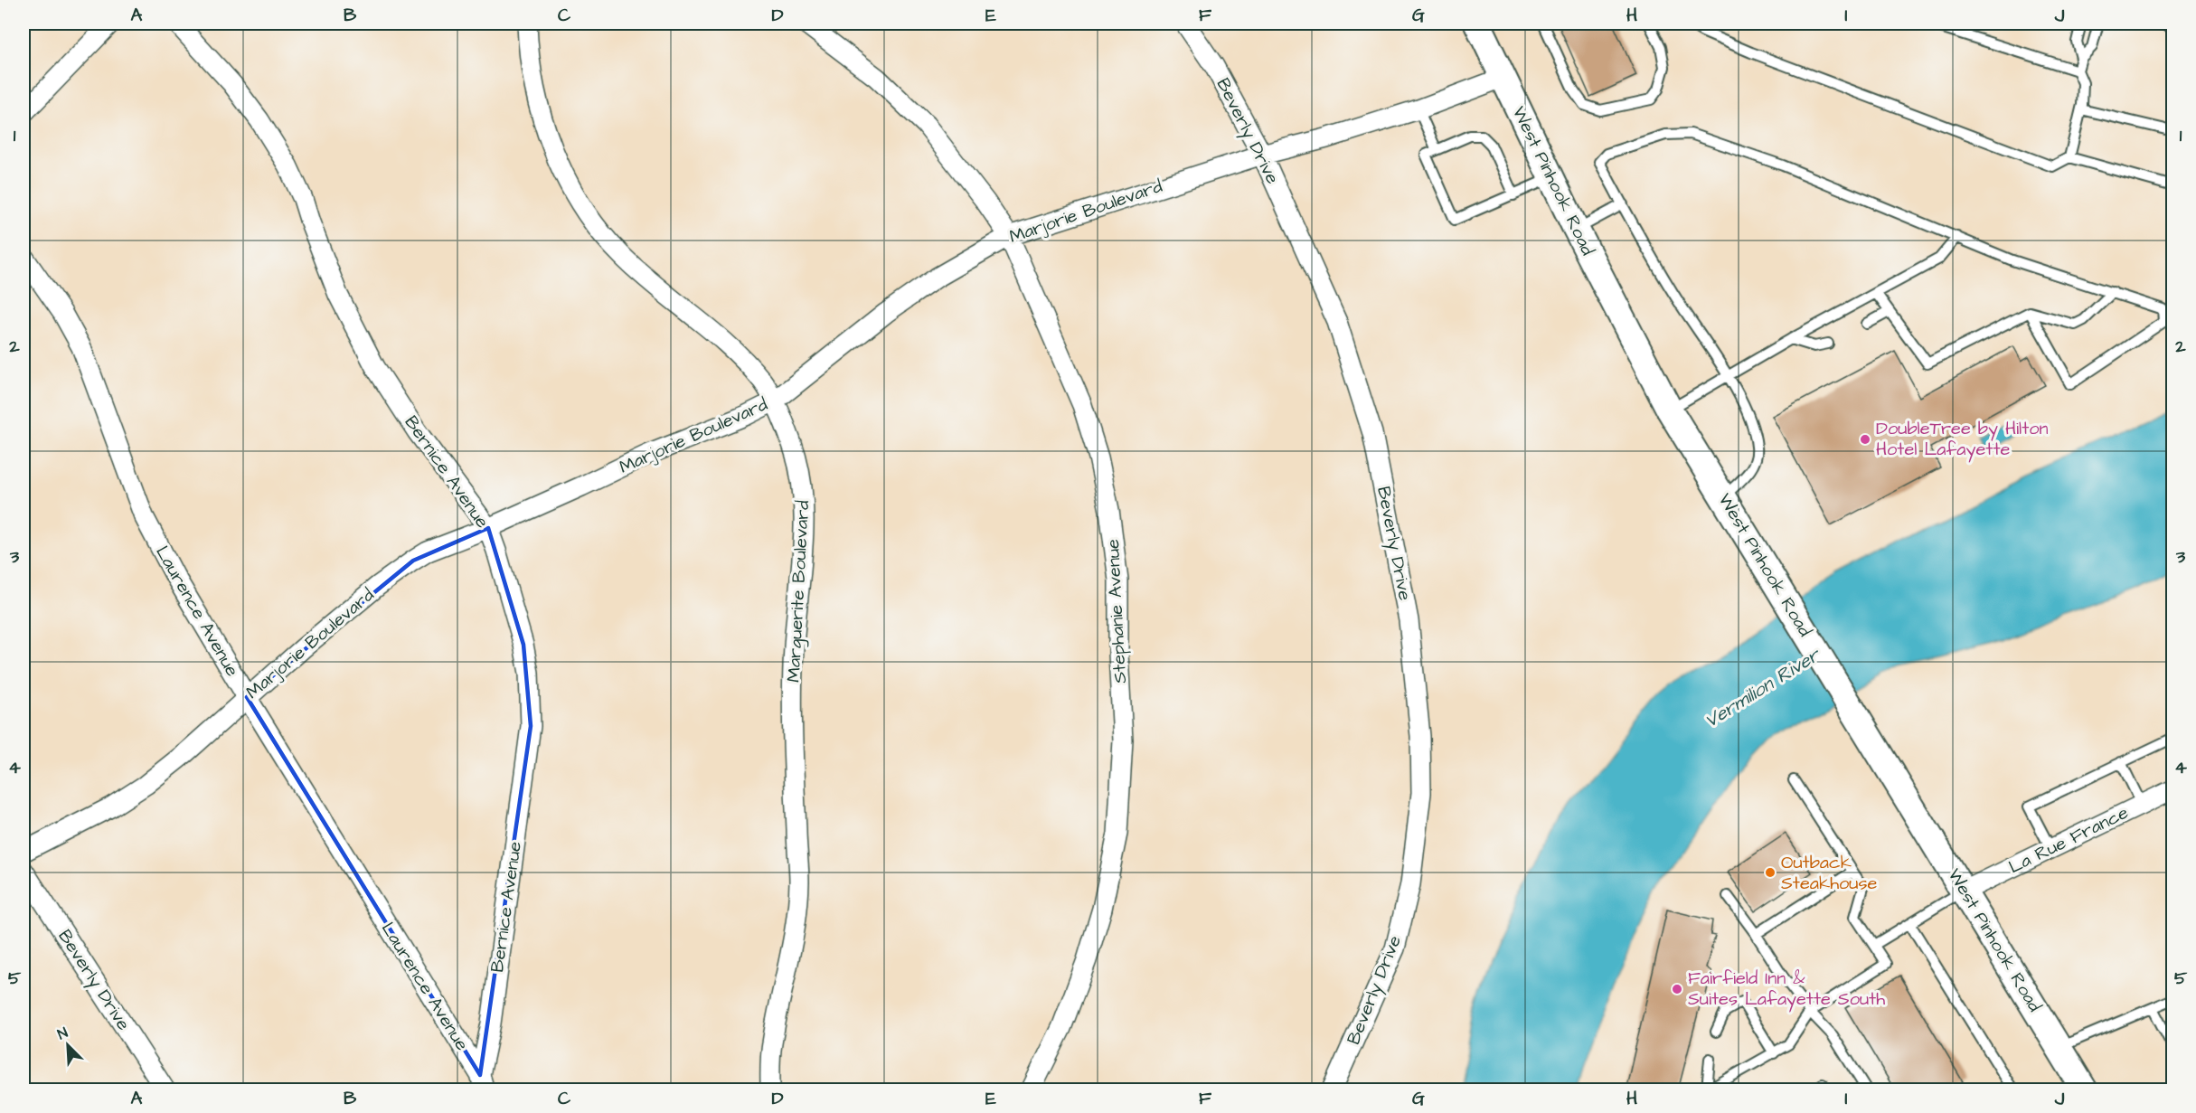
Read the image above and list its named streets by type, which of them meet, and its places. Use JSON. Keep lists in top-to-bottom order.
{
  "streets": {
    "main road": ["West Pinhook Road"],
    "street": [
      "Beverly Drive",
      "Marjorie Boulevard",
      "Bernice Avenue",
      "Marguerite Boulevard",
      "Laurence Avenue",
      "Stephanie Avenue",
      "La Rue France"
    ]
  },
  "crossings": [
    ["Beverly Drive", "Marjorie Boulevard"],
    ["West Pinhook Road", "Marjorie Boulevard"],
    ["West Pinhook Road", "La Rue France"],
    ["Marjorie Boulevard", "Bernice Avenue"],
    ["Marjorie Boulevard", "Marguerite Boulevard"],
    ["Marjorie Boulevard", "Laurence Avenue"],
    ["Marjorie Boulevard", "Stephanie Avenue"],
    ["Bernice Avenue", "Laurence Avenue"]
  ],
  "water": ["Vermilion River"],
  "places": ["DoubleTree by Hilton Hotel Lafayette", "Outback Steakhouse", "Fairfield Inn & Suites Lafayette South"],
  "north": "top left",
  "grid": {
    "columns": [
      "A",
      "B",
      "C",
      "D",
      "E",
      "F",
      "G",
      "H",
      "I",
      "J"
    ],
    "rows": [
      "1",
      "2",
      "3",
      "4",
      "5"
    ]
  }
}
